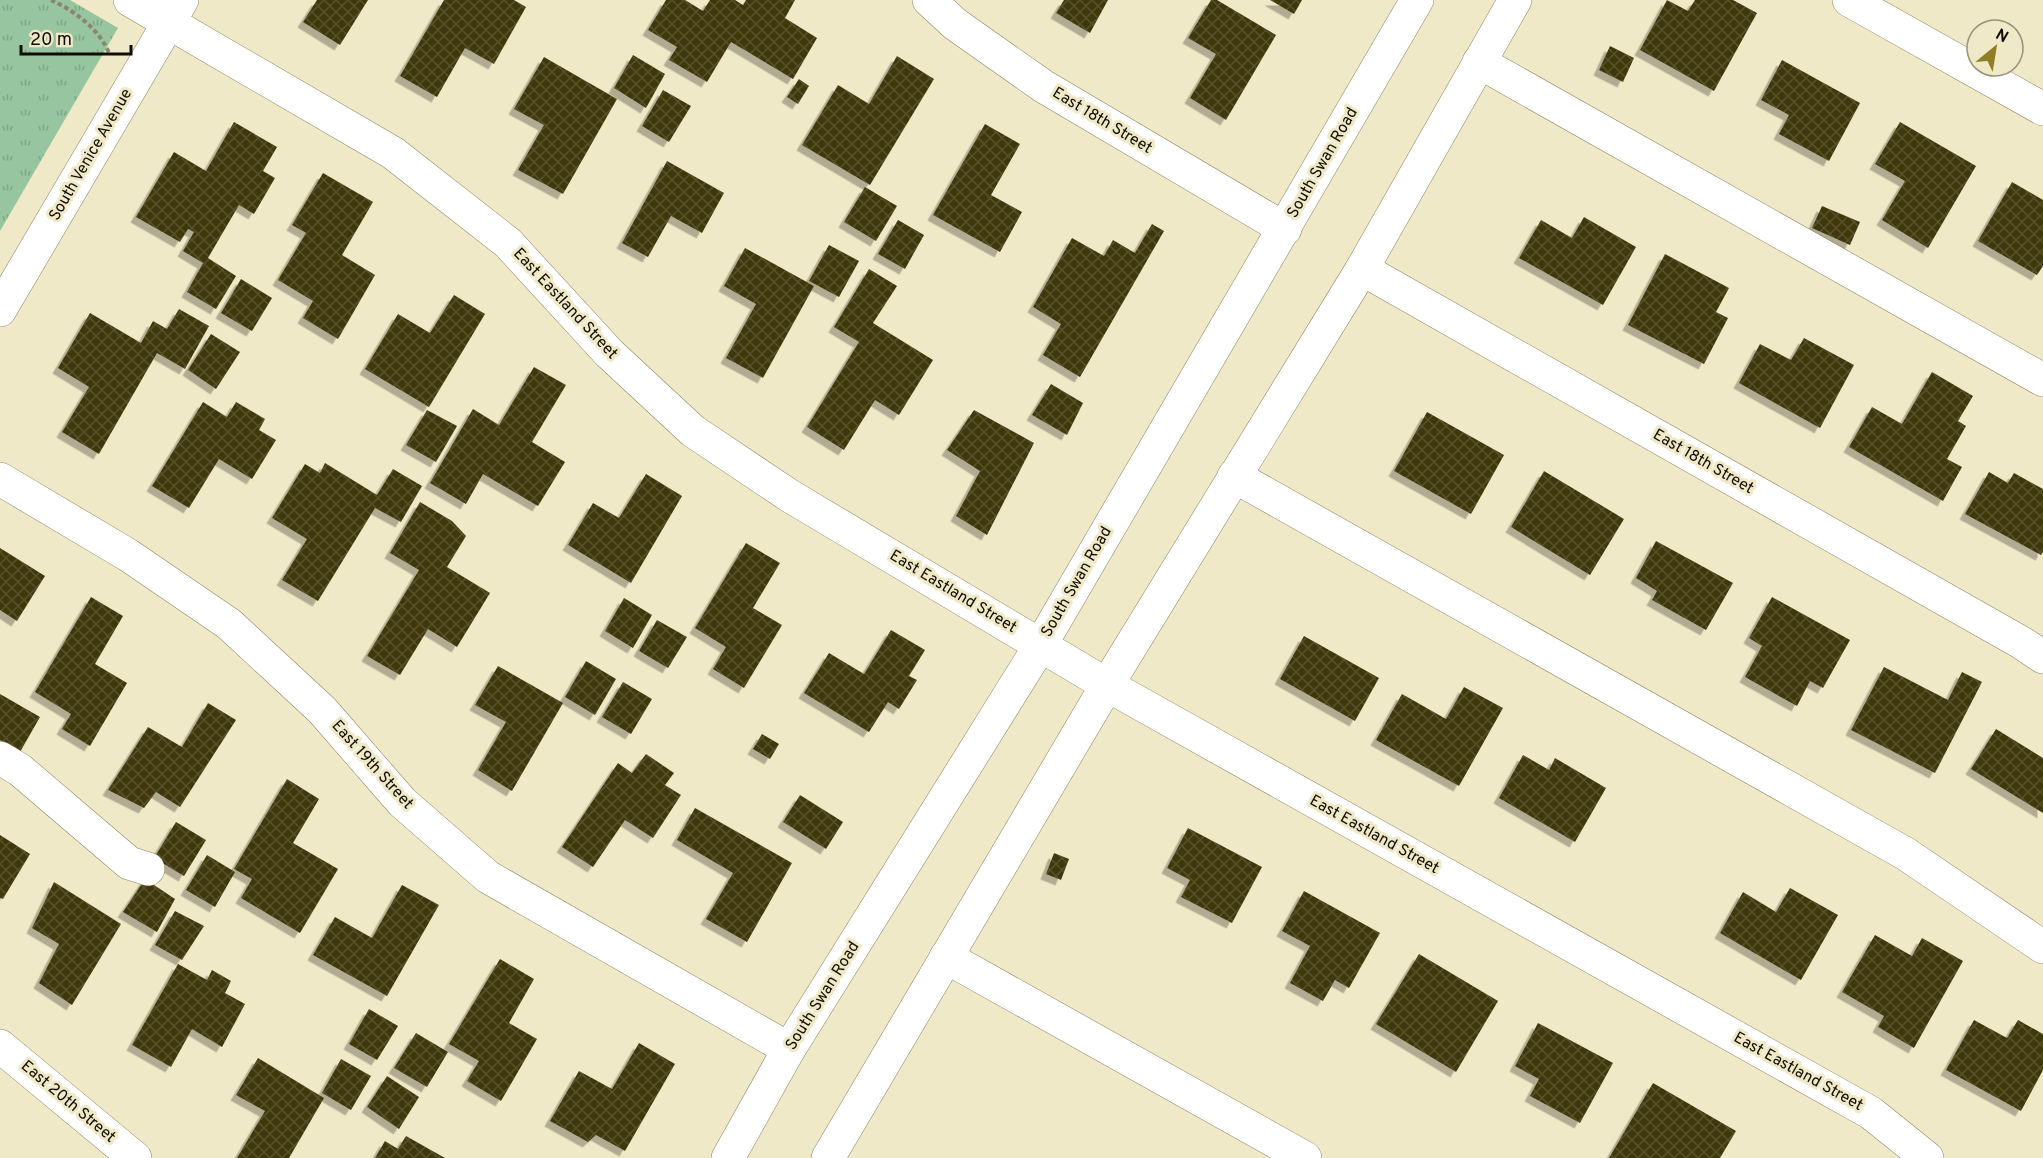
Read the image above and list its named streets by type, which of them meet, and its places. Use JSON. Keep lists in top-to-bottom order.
{
  "streets": {
    "street": [
      "East 18th Street",
      "South Venice Avenue",
      "South Swan Road",
      "East Eastland Street",
      "East 19th Street",
      "East 20th Street"
    ]
  },
  "crossings": [
    ["East 18th Street", "South Swan Road"],
    ["South Venice Avenue", "East Eastland Street"],
    ["South Swan Road", "East Eastland Street"],
    ["South Swan Road", "East 19th Street"]
  ],
  "scale_bar": "20 m",
  "north": "top right"
}
